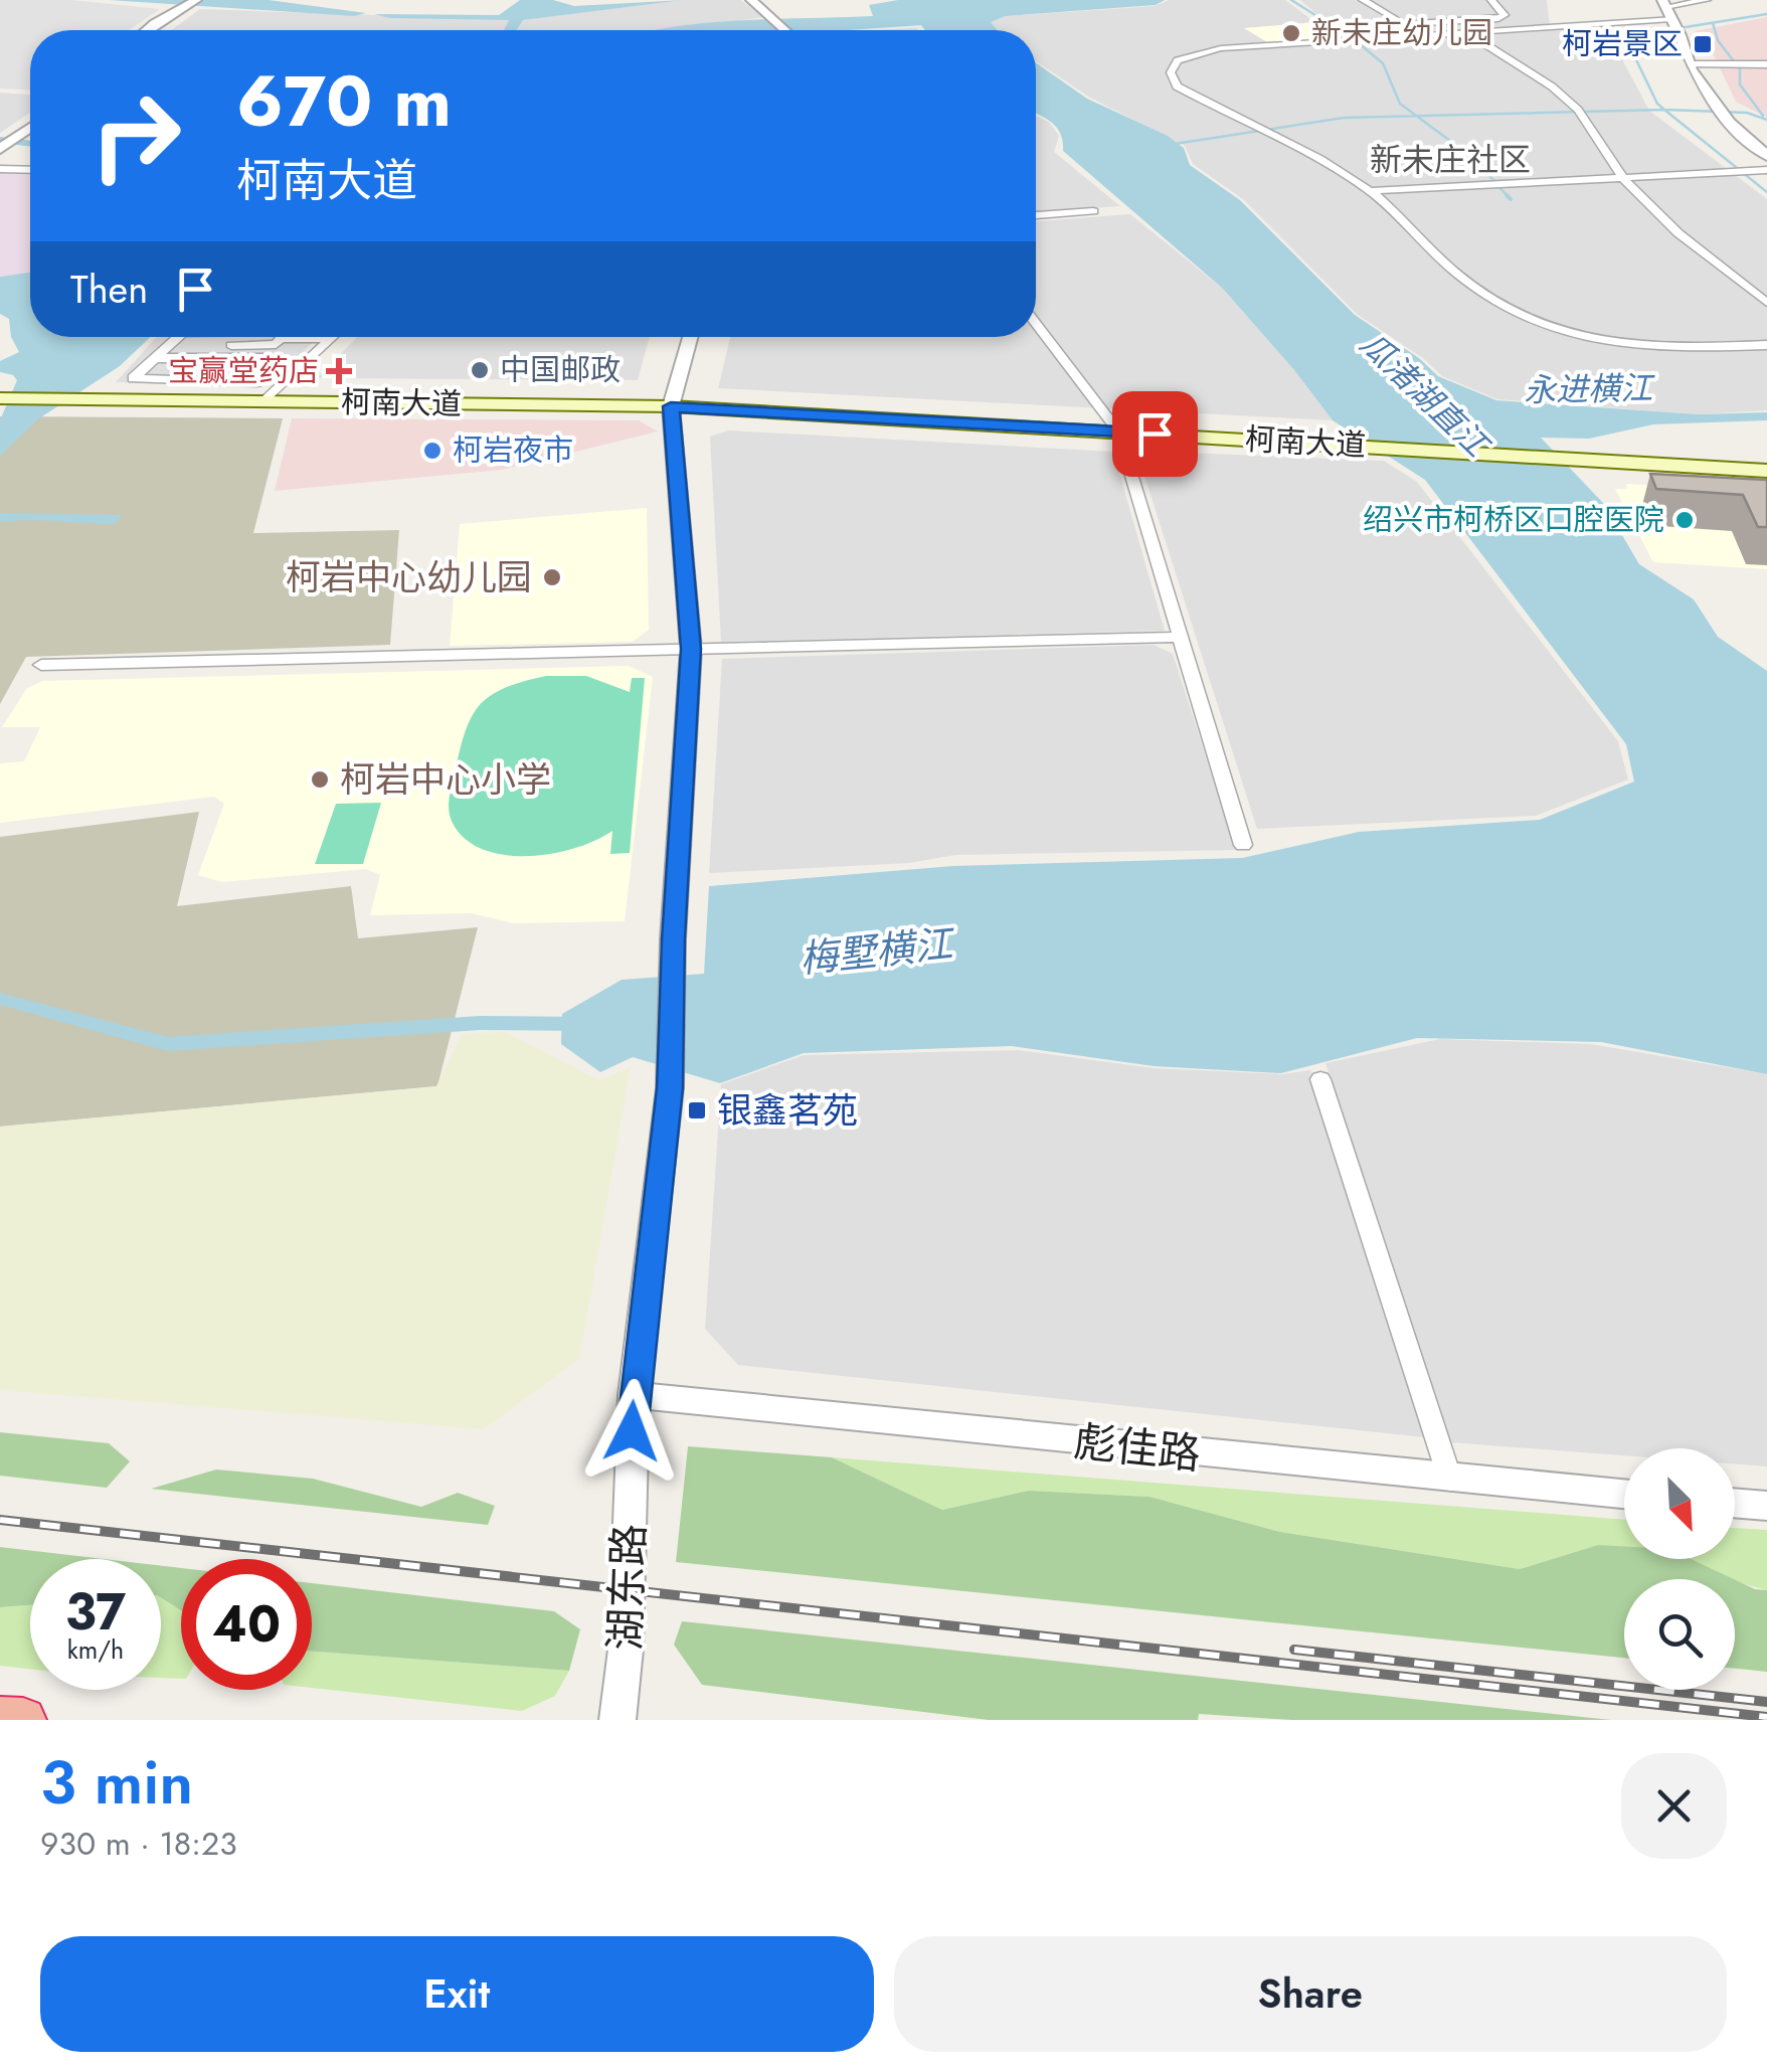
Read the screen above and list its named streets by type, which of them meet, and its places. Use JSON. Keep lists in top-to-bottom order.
{
  "streets": {
    "main road": ["柯南大道"],
    "street": ["彪佳路", "湖东路"]
  },
  "crossings": [
    ["柯南大道", "湖东路"],
    ["彪佳路", "湖东路"]
  ],
  "districts": ["新未庄社区"],
  "water": ["永进横江", "瓜渚湖直江", "梅墅横江"],
  "places": {
    "other": [
      "新未庄幼儿园",
      "中国邮政",
      "柯岩夜市",
      "绍兴市柯桥区口腔医院",
      "柯岩中心幼儿园",
      "柯岩中心小学"
    ],
    "transit": ["柯岩景区", "银鑫茗苑"],
    "health": ["宝赢堂药店"]
  },
  "north": "bottom right",
  "page": {
    "turn": ["670 m", "柯南大道"],
    "then": "Then",
    "speed": "37 km/h",
    "limit": "40",
    "heading": ["3 min", "930 m · 18:23"],
    "buttons": ["Exit", "Share"]
  }
}
